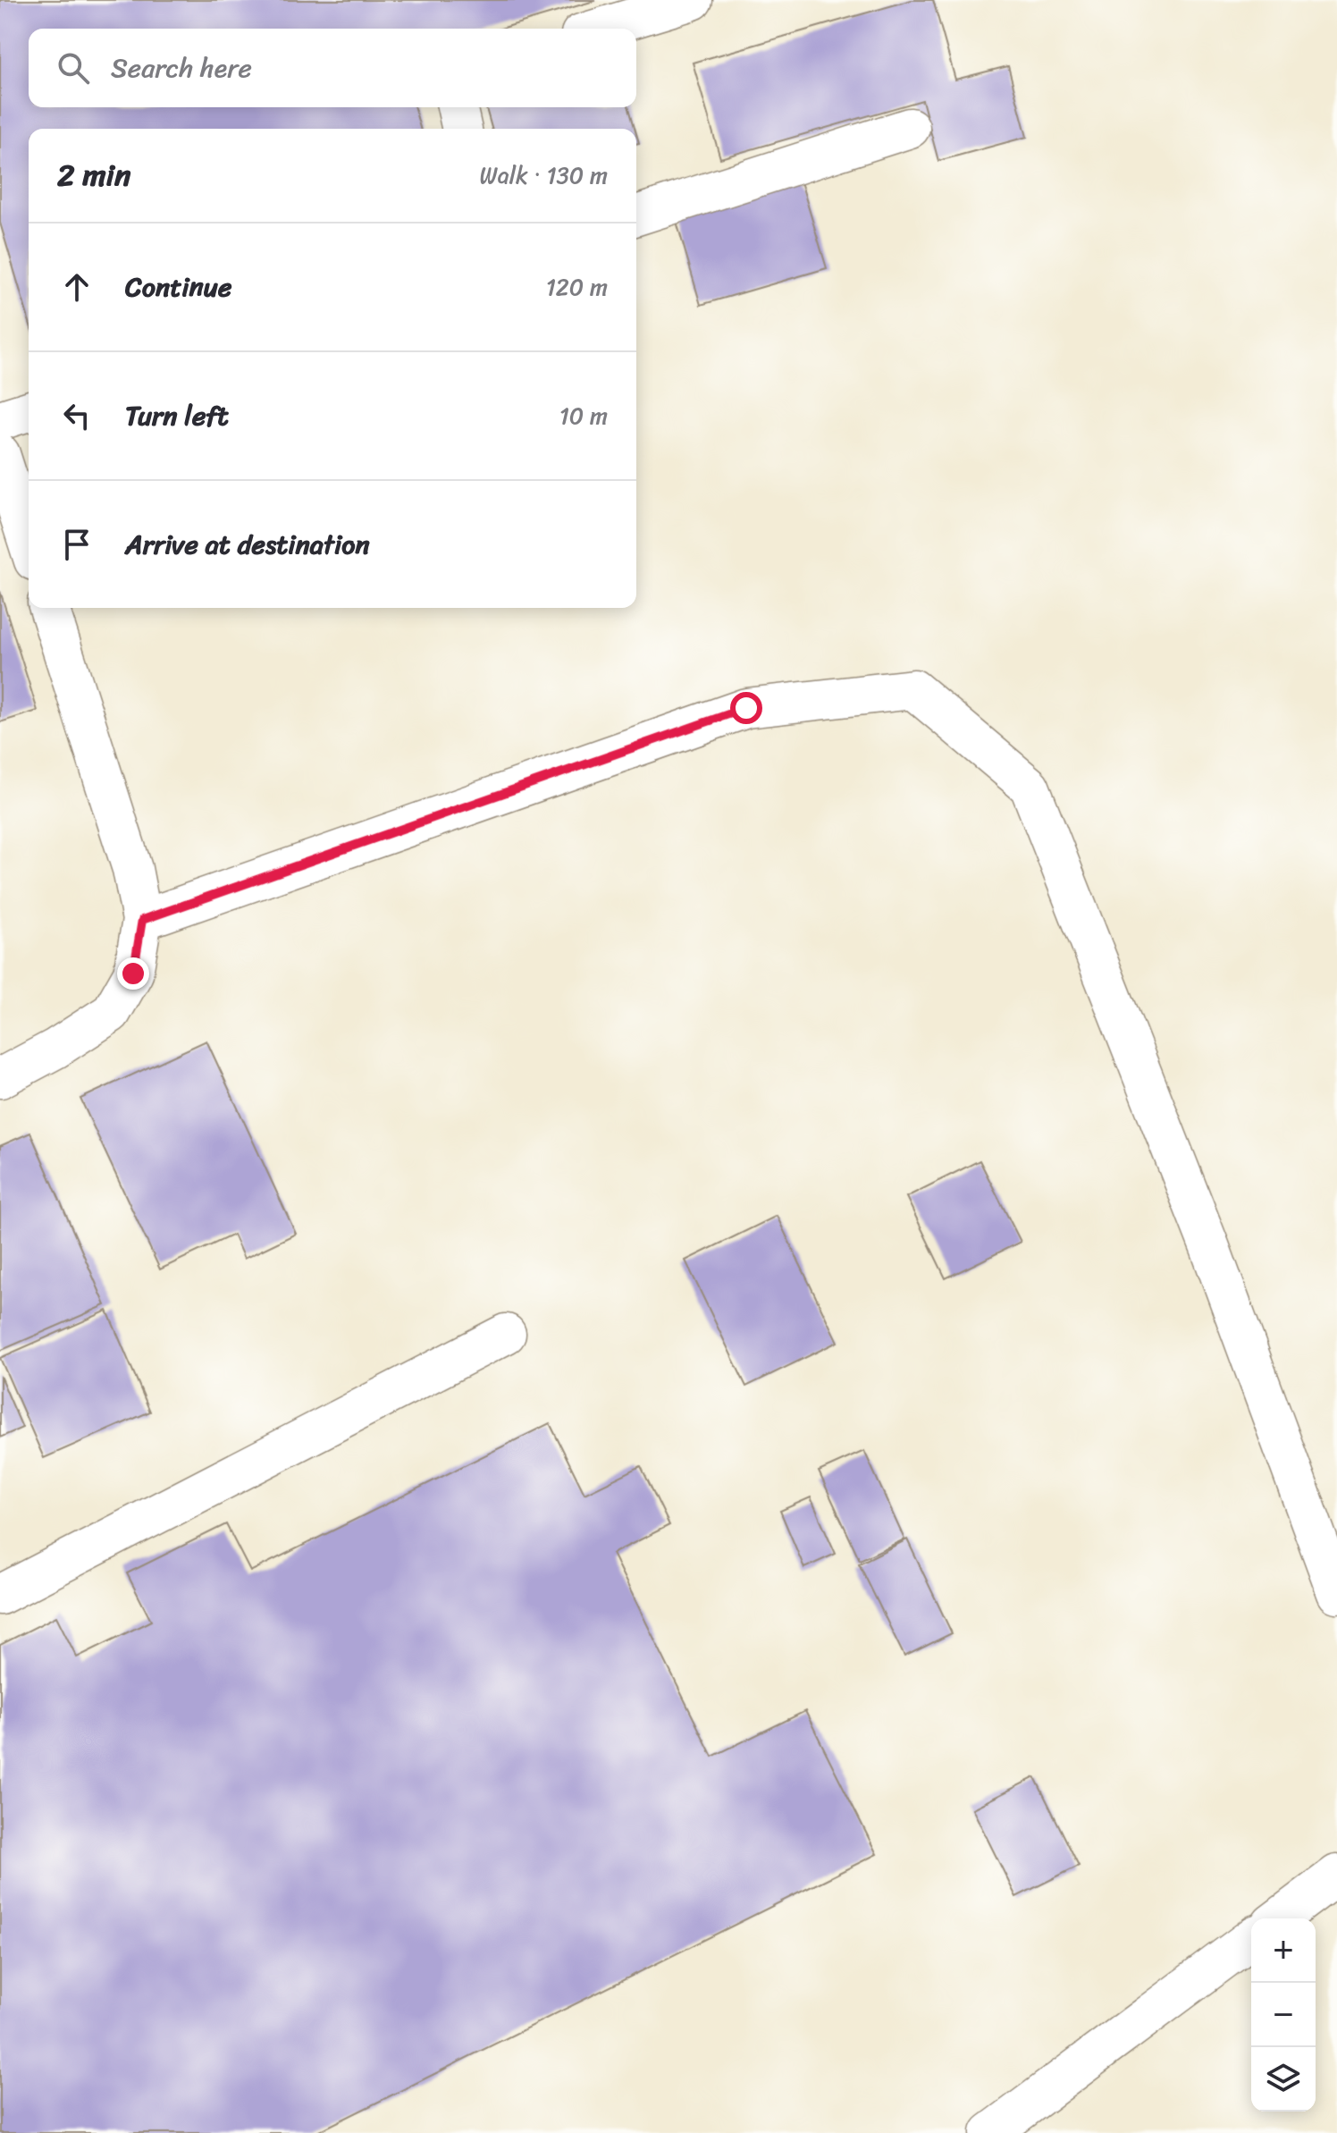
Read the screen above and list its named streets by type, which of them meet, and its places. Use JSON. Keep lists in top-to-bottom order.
{
  "page": {
    "search": "Search here",
    "heading": ["2 min", "Walk · 130 m"],
    "list": [
      ["Continue", "120 m"],
      ["Turn left", "10 m"],
      "Arrive at destination"
    ],
    "map_buttons": ["+", "−"]
  }
}
